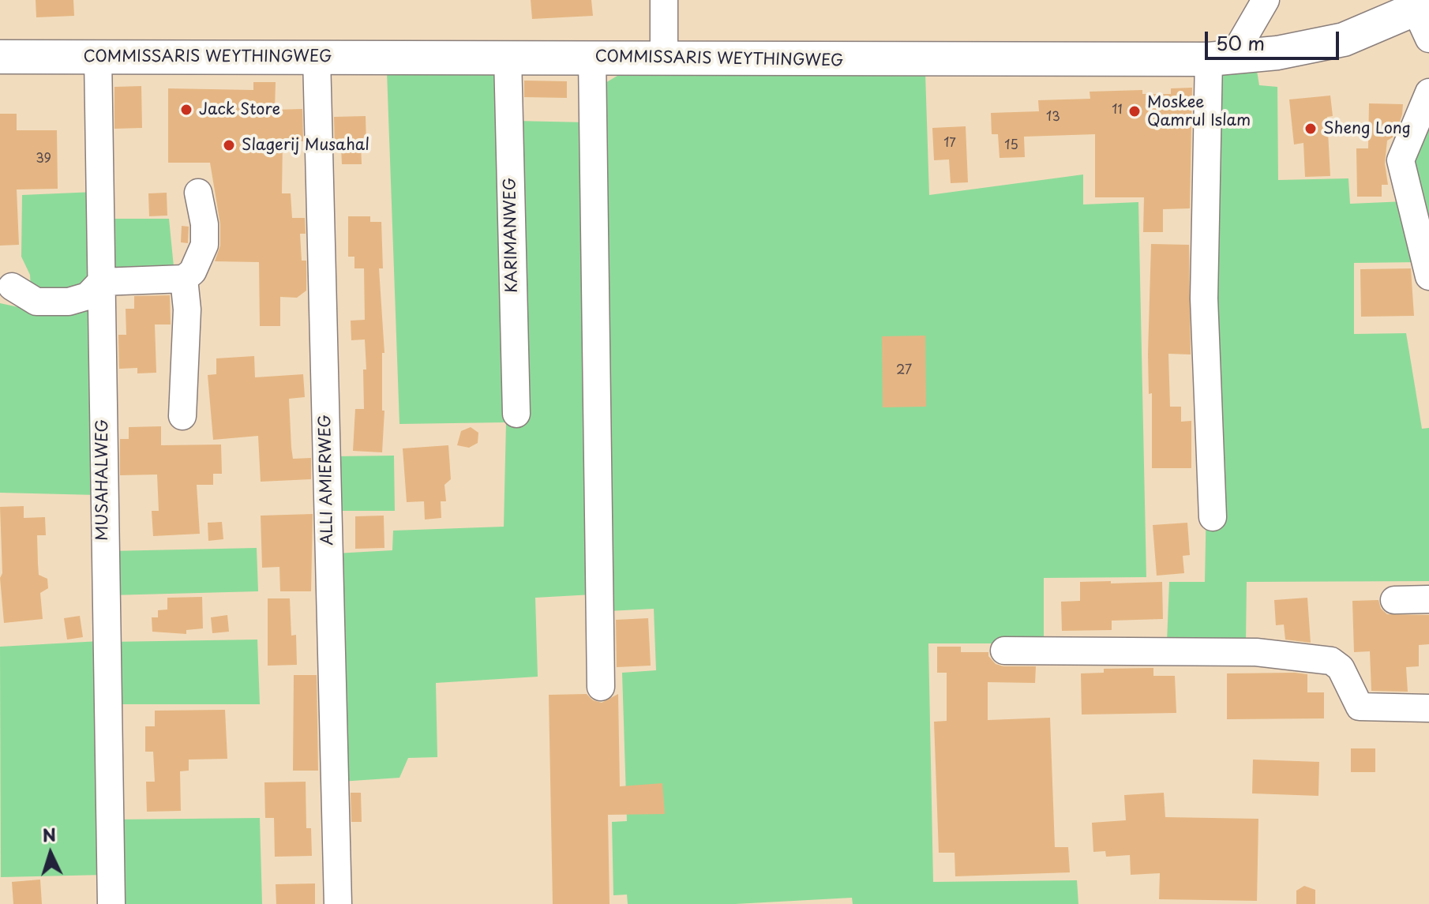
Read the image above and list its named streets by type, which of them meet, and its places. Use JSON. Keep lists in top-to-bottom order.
{
  "streets": {
    "main road": ["COMMISSARIS WEYTHINGWEG"],
    "street": ["KARIMANWEG", "MUSAHALWEG", "ALLI AMIERWEG"]
  },
  "crossings": [
    ["COMMISSARIS WEYTHINGWEG", "KARIMANWEG"],
    ["COMMISSARIS WEYTHINGWEG", "MUSAHALWEG"],
    ["COMMISSARIS WEYTHINGWEG", "ALLI AMIERWEG"]
  ],
  "places": [
    "Jack Store",
    "Moskee Qamrul Islam",
    "Sheng Long",
    "Slagerij Musahal"
  ],
  "house_numbers": [
    "11",
    "13",
    "17",
    "15",
    "39",
    "27"
  ],
  "scale_bar": "50 m",
  "north": "top"
}
